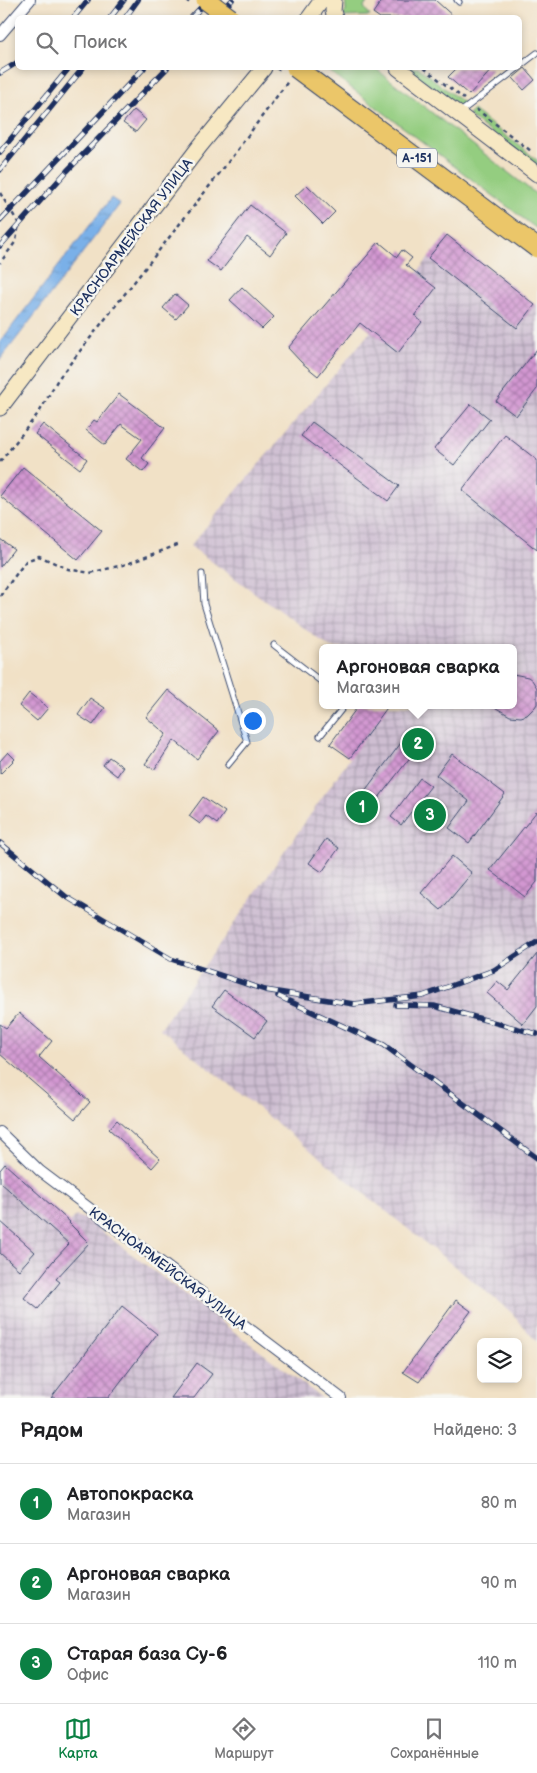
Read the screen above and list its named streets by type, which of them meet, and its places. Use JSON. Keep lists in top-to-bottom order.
{
  "streets": {
    "highway": ["А-151"],
    "main road": ["КРАСНОАРМЕЙСКАЯ УЛИЦА"]
  },
  "page": {
    "search": "Поиск",
    "popup": ["Аргоновая сварка", "Магазин"],
    "pins": ["2", "1", "3"],
    "heading": ["Рядом", "Найдено: 3"],
    "list": [
      {
        "mark": "1",
        "name": "Автопокраска",
        "note": "Магазин",
        "value": "80 m"
      },
      {
        "mark": "2",
        "name": "Аргоновая сварка",
        "note": "Магазин",
        "value": "90 m"
      },
      {
        "mark": "3",
        "name": "Старая база Су-6",
        "note": "Офис",
        "value": "110 m"
      }
    ],
    "nav": ["Карта", "Маршрут", "Сохранённые"]
  }
}
